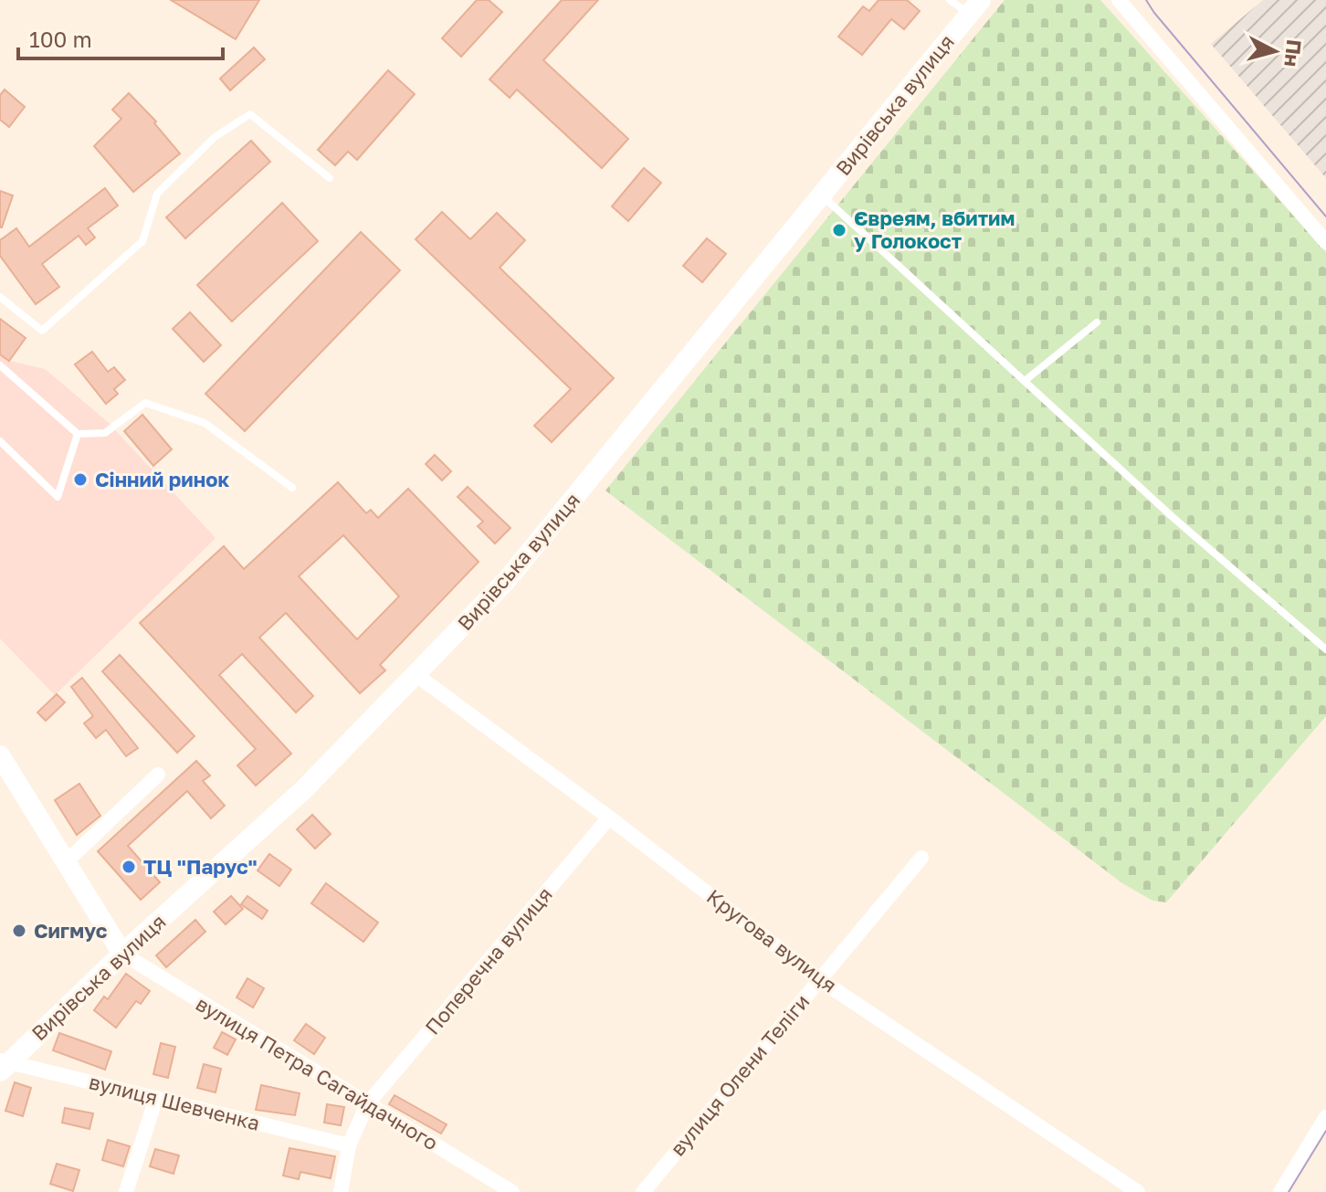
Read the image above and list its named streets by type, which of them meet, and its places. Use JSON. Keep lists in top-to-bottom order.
{
  "streets": {
    "main road": ["Вирівська вулиця"],
    "street": [
      "Кругова вулиця",
      "Поперечна вулиця",
      "вулиця Петра Сагайдачного",
      "вулиця Олени Теліги",
      "вулиця Шевченка"
    ]
  },
  "crossings": [
    ["Вирівська вулиця", "Кругова вулиця"],
    ["Вирівська вулиця", "вулиця Петра Сагайдачного"],
    ["Вирівська вулиця", "вулиця Шевченка"],
    ["Кругова вулиця", "Поперечна вулиця"],
    ["Кругова вулиця", "вулиця Олени Теліги"],
    ["Поперечна вулиця", "вулиця Петра Сагайдачного"],
    ["Поперечна вулиця", "вулиця Шевченка"]
  ],
  "places": [
    "Євреям, вбитим у Голокост",
    "Сінний ринок",
    "ТЦ \"Парус\"",
    "Сигмус"
  ],
  "scale_bar": "100 m",
  "north": "right"
}
